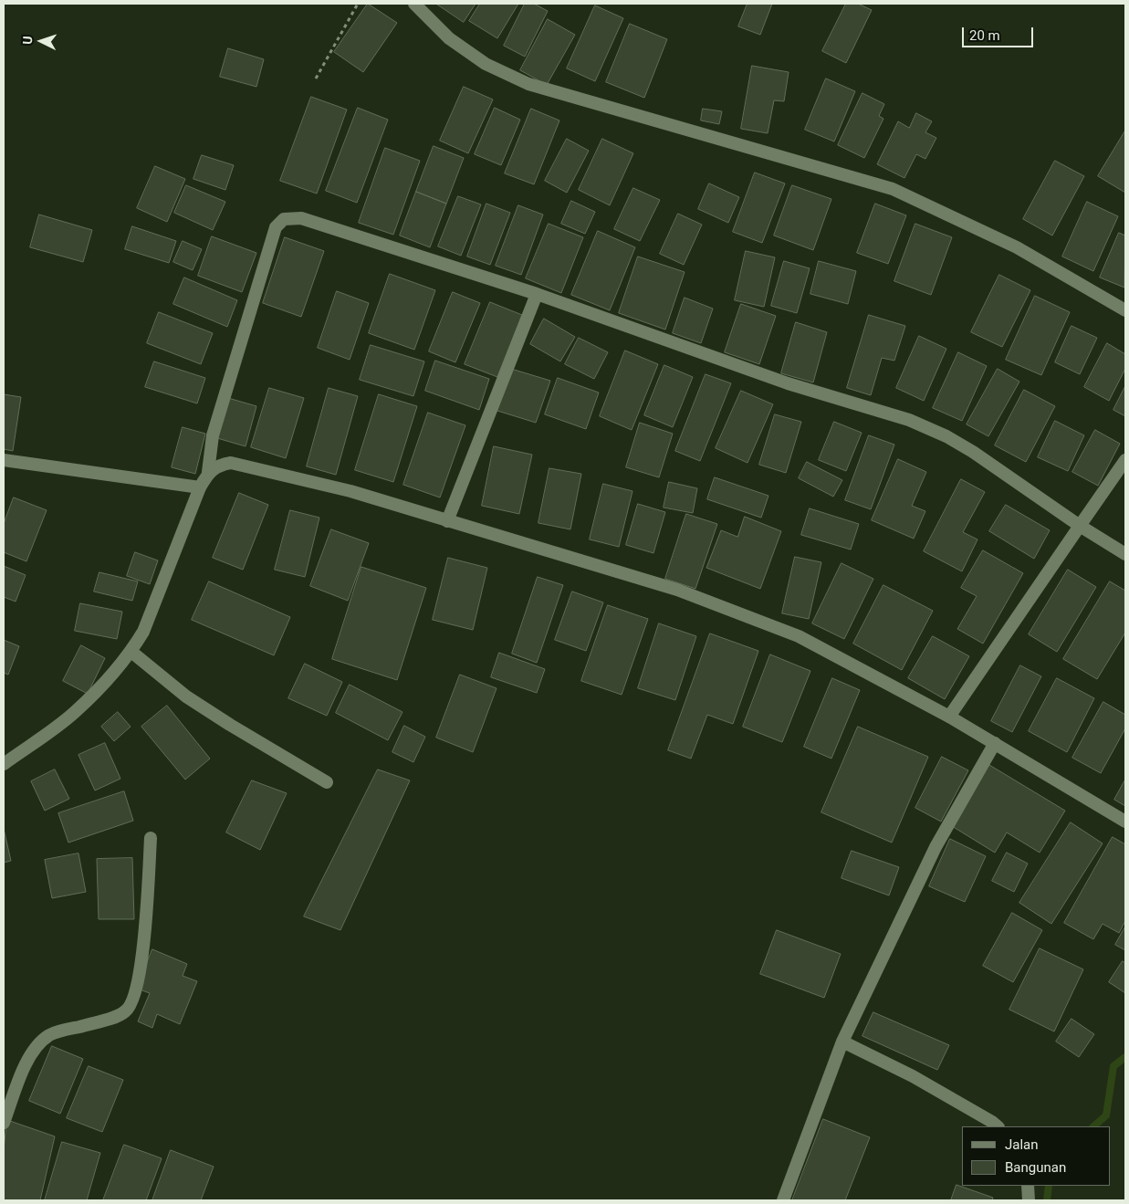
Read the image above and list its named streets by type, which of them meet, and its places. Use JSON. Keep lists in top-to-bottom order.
{
  "legend": ["Jalan", "Bangunan"],
  "scale_bar": "20 m",
  "north": "left"
}
